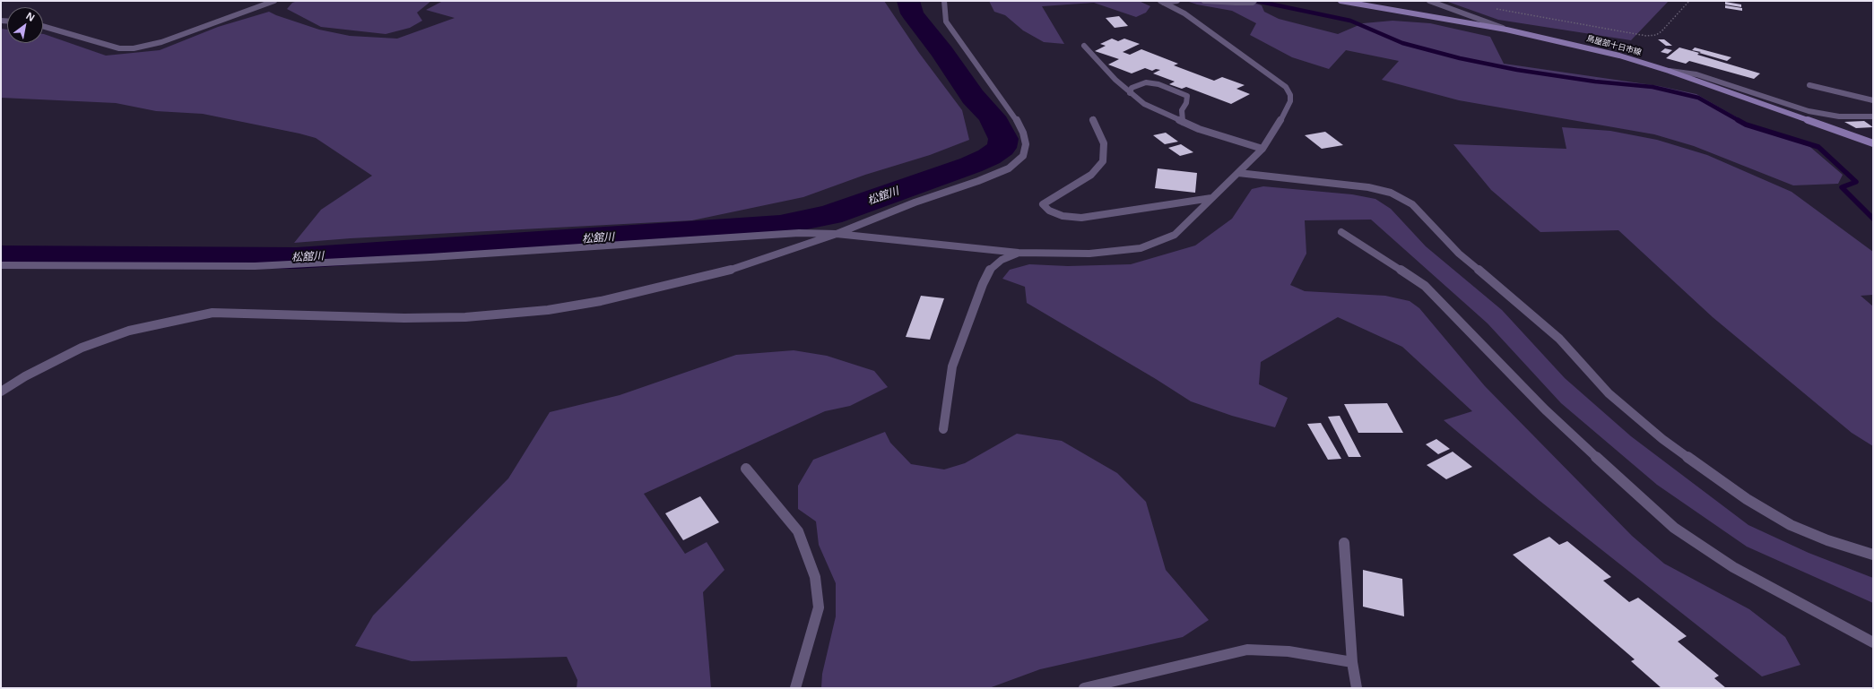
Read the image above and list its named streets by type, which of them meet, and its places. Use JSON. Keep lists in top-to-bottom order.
{
  "streets": {
    "main road": ["鳥屋部十日市線"]
  },
  "water": ["松舘川"],
  "north": "top right"
}
